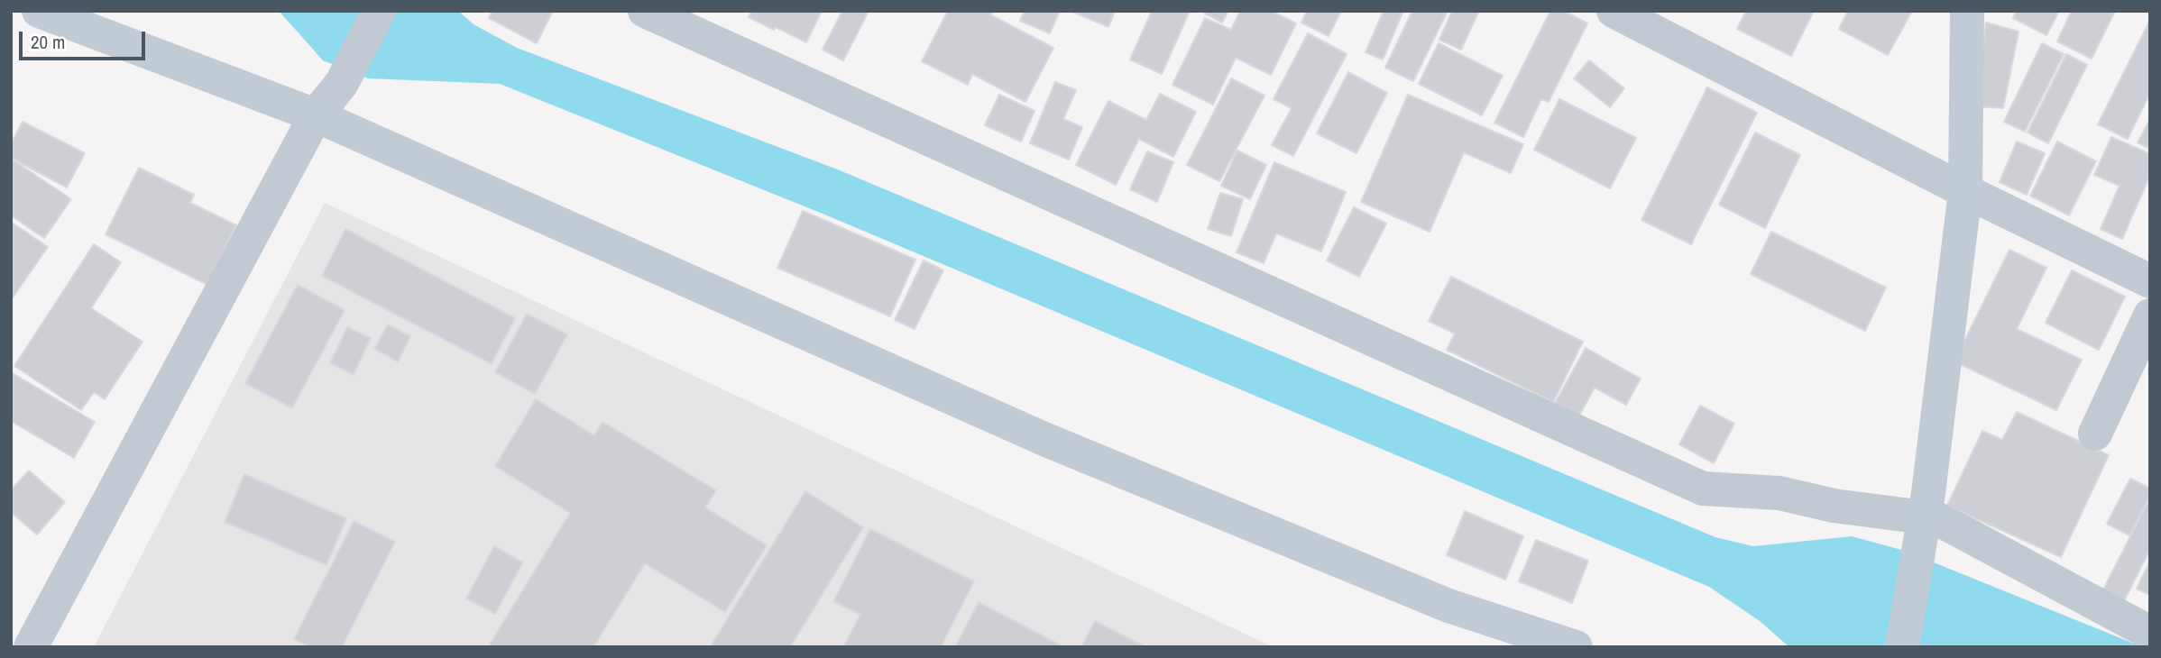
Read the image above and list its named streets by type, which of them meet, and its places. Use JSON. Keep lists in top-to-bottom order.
{
  "scale_bar": "20 m"
}
